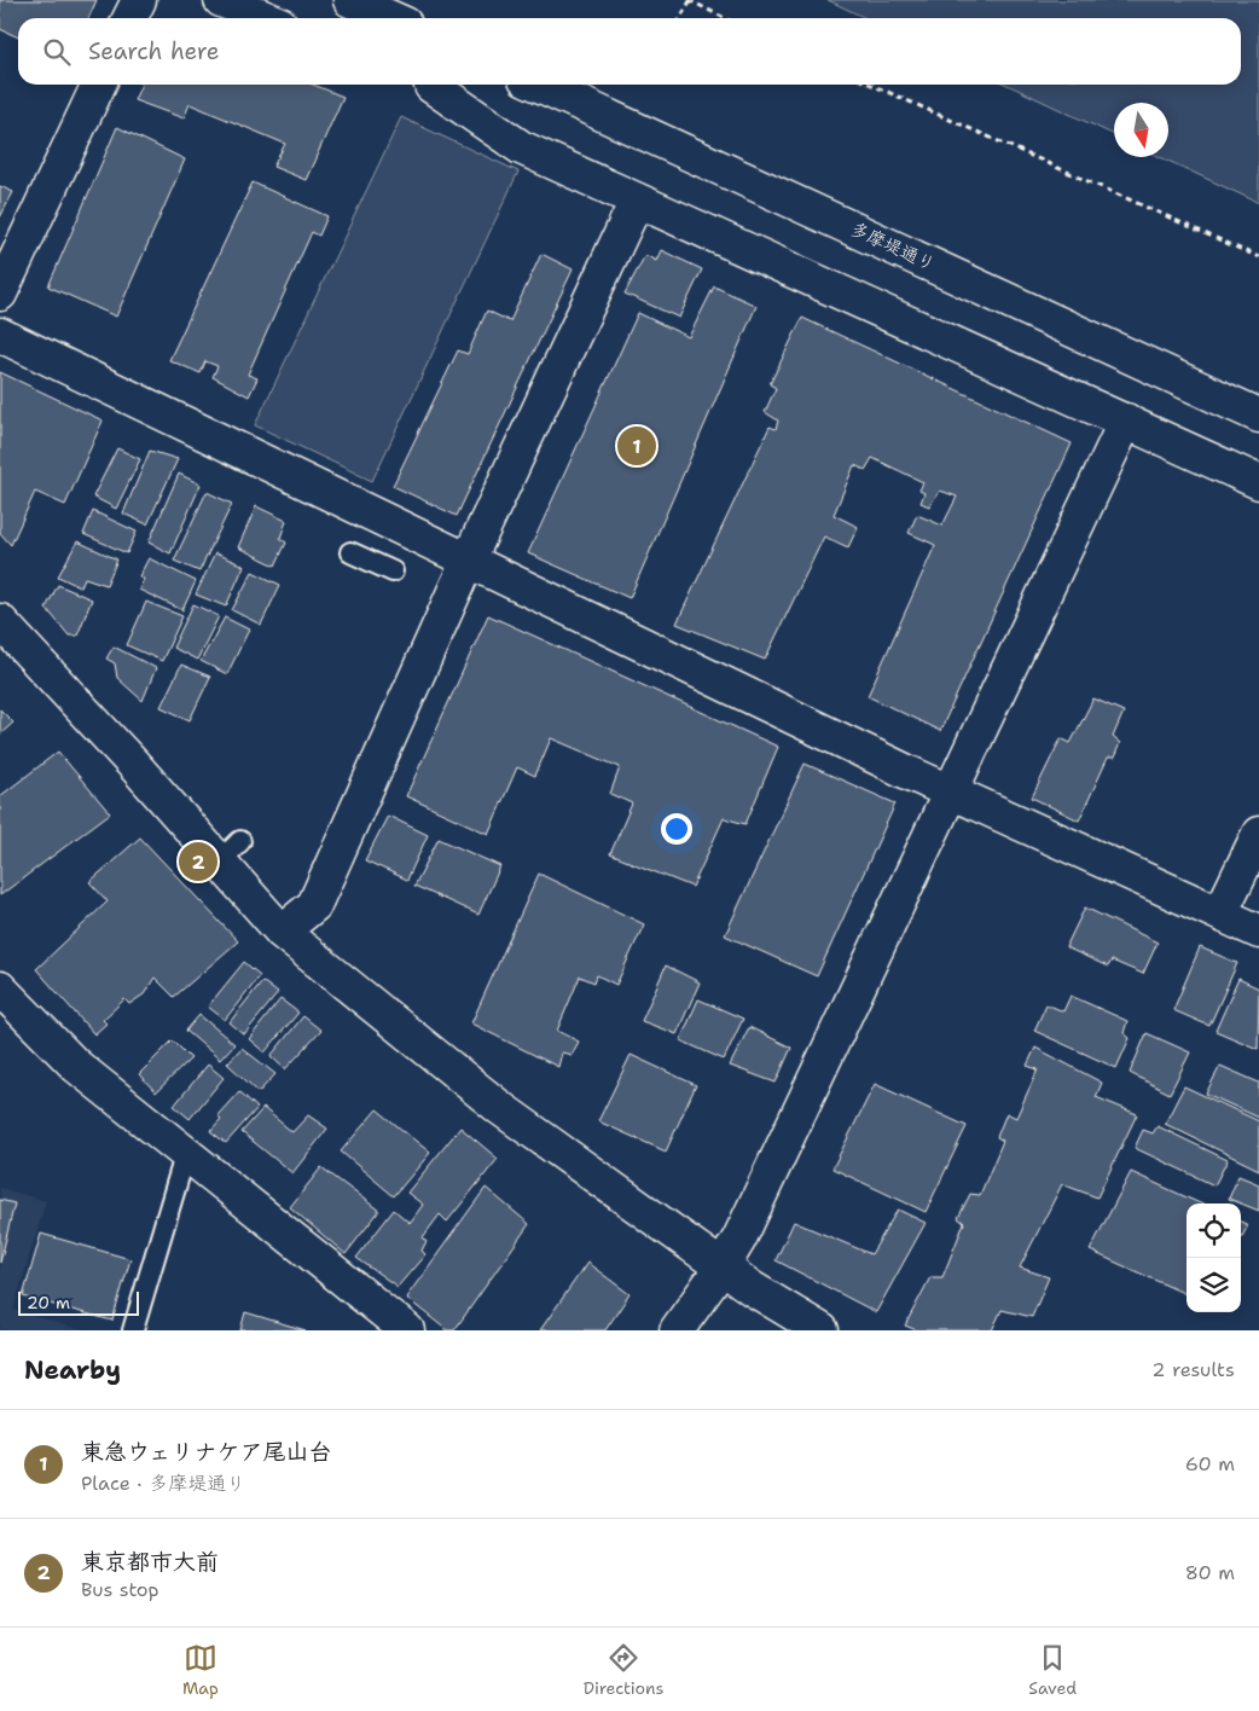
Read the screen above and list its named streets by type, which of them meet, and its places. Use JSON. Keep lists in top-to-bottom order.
{
  "streets": {
    "street": ["多摩堤通り"]
  },
  "scale_bar": "20 m",
  "north": "bottom",
  "page": {
    "search": "Search here",
    "pins": ["1", "2"],
    "scale": "20 m",
    "heading": ["Nearby", "2 results"],
    "list": [
      {
        "mark": "1",
        "name": "東急ウェリナケア尾山台",
        "note": "Place · 多摩堤通り",
        "value": "60 m"
      },
      {
        "mark": "2",
        "name": "東京都市大前",
        "note": "Bus stop",
        "value": "80 m"
      }
    ],
    "nav": ["Map", "Directions", "Saved"]
  }
}
